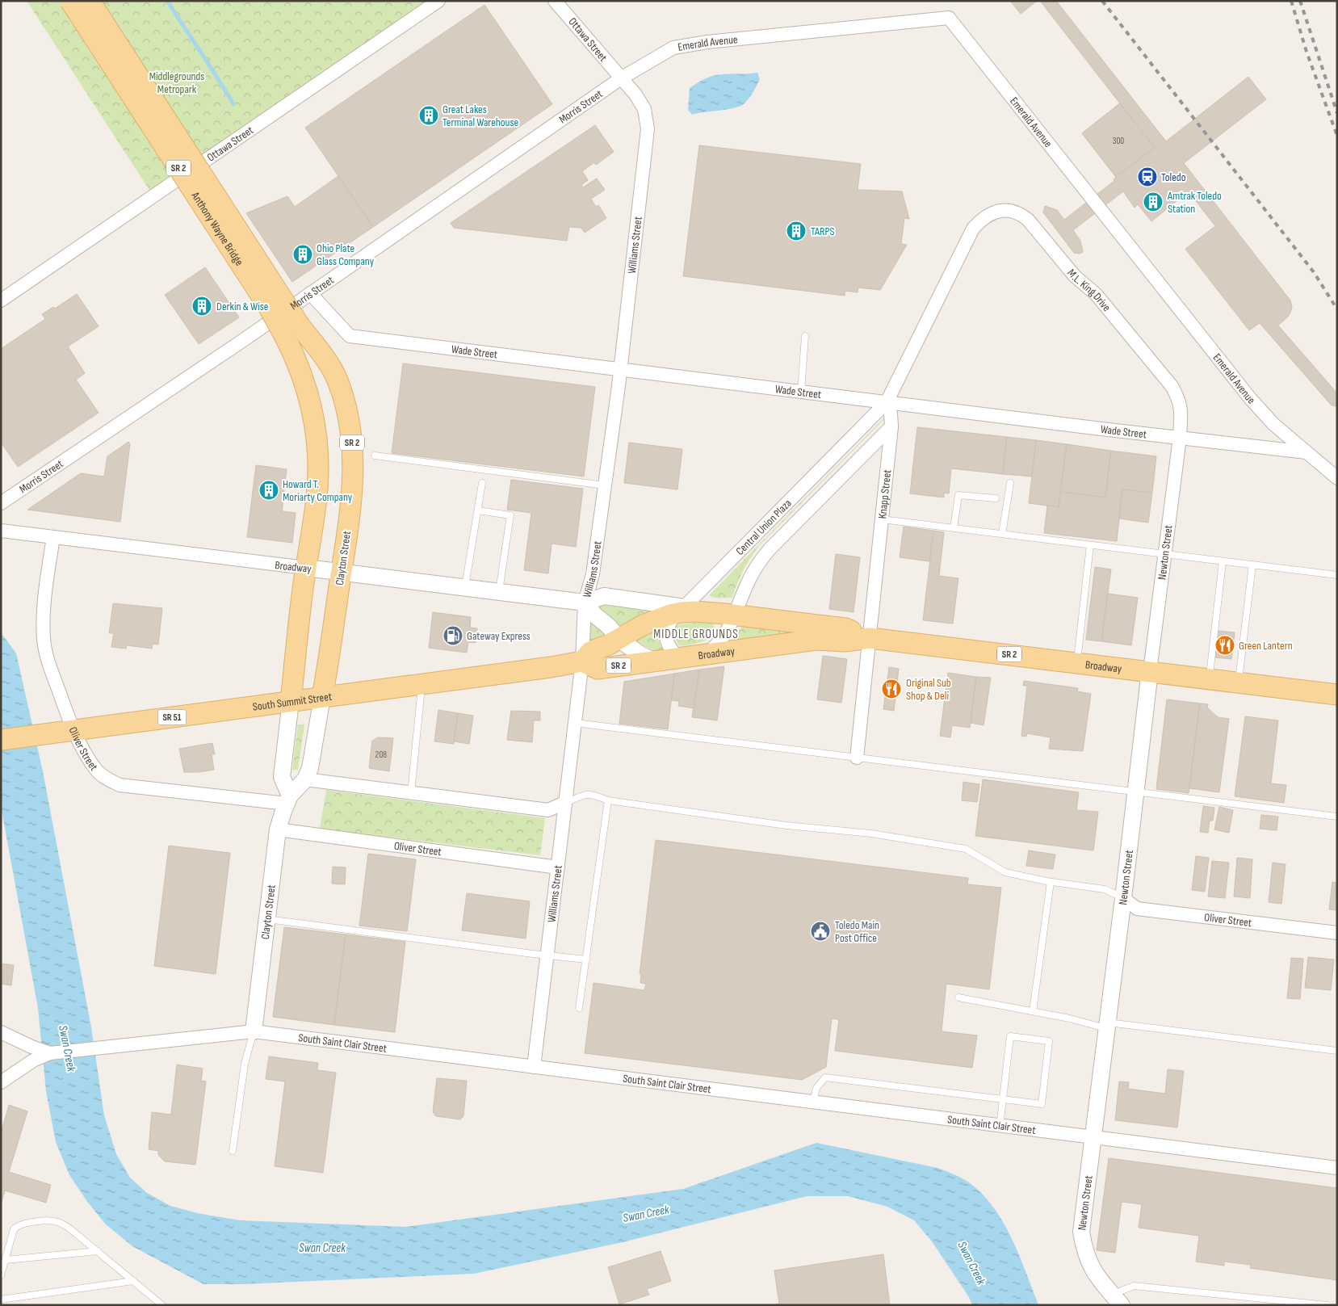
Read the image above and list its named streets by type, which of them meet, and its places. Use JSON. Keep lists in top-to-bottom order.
{
  "streets": {
    "main road": [
      "SR 2",
      "Anthony Wayne Bridge",
      "Clayton Street",
      "Broadway",
      "South Summit Street",
      "SR 51"
    ],
    "street": [
      "Ottawa Street",
      "Emerald Avenue",
      "Morris Street",
      "Williams Street",
      "M.L. King Drive",
      "Wade Street",
      "Knapp Street",
      "Central Union Plaza",
      "Newton Street",
      "Oliver Street",
      "South Saint Clair Street"
    ]
  },
  "crossings": [
    ["Ottawa Street", "Emerald Avenue"],
    ["Ottawa Street", "Morris Street"],
    ["Ottawa Street", "Williams Street"],
    ["Emerald Avenue", "Morris Street"],
    ["Emerald Avenue", "Williams Street"],
    ["Emerald Avenue", "Wade Street"],
    ["Morris Street", "Williams Street"],
    ["Morris Street", "Wade Street"],
    ["SR 2", "Anthony Wayne Bridge"],
    ["SR 2", "Clayton Street"],
    ["SR 2", "Broadway"],
    ["SR 2", "South Summit Street"],
    ["Anthony Wayne Bridge", "Clayton Street"],
    ["Williams Street", "Wade Street"],
    ["Williams Street", "Broadway"],
    ["Williams Street", "South Summit Street"],
    ["Williams Street", "Oliver Street"],
    ["Williams Street", "South Saint Clair Street"],
    ["M.L. King Drive", "Wade Street"],
    ["M.L. King Drive", "Knapp Street"],
    ["M.L. King Drive", "Central Union Plaza"],
    ["M.L. King Drive", "Newton Street"],
    ["Wade Street", "Knapp Street"],
    ["Wade Street", "Central Union Plaza"],
    ["Wade Street", "Newton Street"],
    ["Knapp Street", "Central Union Plaza"],
    ["Knapp Street", "Broadway"],
    ["Central Union Plaza", "Broadway"],
    ["Central Union Plaza", "South Summit Street"],
    ["Newton Street", "Broadway"],
    ["Newton Street", "Oliver Street"],
    ["Newton Street", "South Saint Clair Street"],
    ["Clayton Street", "Broadway"],
    ["Clayton Street", "South Summit Street"],
    ["Clayton Street", "Oliver Street"],
    ["Clayton Street", "South Saint Clair Street"],
    ["Broadway", "South Summit Street"],
    ["Broadway", "Oliver Street"],
    ["South Summit Street", "Oliver Street"]
  ],
  "districts": ["MIDDLE GROUNDS"],
  "water": ["Swan Creek"],
  "parks": ["Middlegrounds Metropark"],
  "places": {
    "building": [
      "Great Lakes Terminal Warehouse",
      "Amtrak Toledo Station",
      "TARPS",
      "Ohio Plate Glass Company",
      "Derkin & Wise",
      "Howard T. Moriarty Company"
    ],
    "station": ["Toledo"],
    "fuel station": ["Gateway Express"],
    "restaurant": ["Green Lantern", "Original Sub Shop & Deli"],
    "public building": ["Toledo Main Post Office"]
  },
  "house_numbers": ["300", "208"]
}
